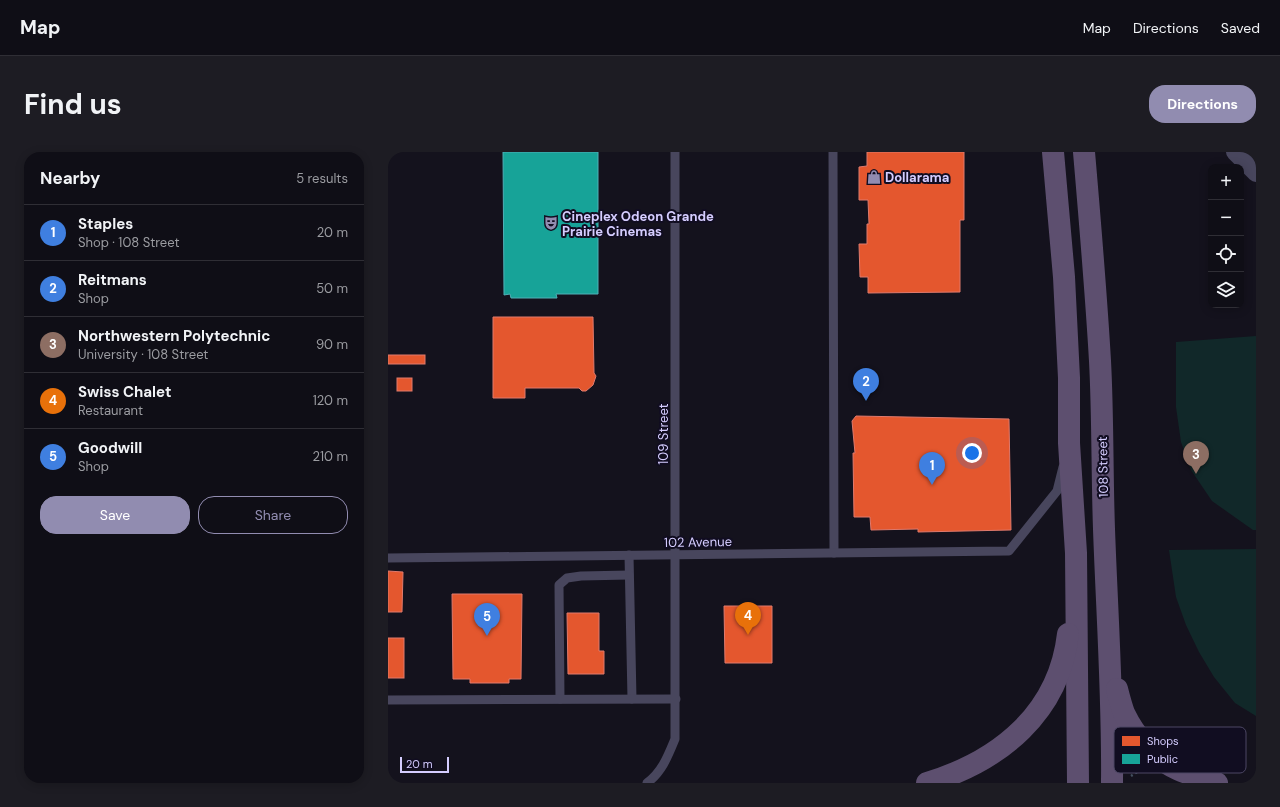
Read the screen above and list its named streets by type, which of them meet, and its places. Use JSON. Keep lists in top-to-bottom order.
{
  "streets": {
    "main road": ["108 Street"],
    "lane": ["109 Street", "102 Avenue"]
  },
  "crossings": [
    ["109 Street", "102 Avenue"]
  ],
  "places": {
    "shop": ["Dollarama"],
    "theatre": ["Cineplex Odeon Grande Prairie Cinemas"]
  },
  "legend": ["Shops", "Public"],
  "scale_bar": "20 m",
  "page": {
    "header": "Map",
    "nav": ["Map", "Directions", "Saved"],
    "buttons": [
      "Directions",
      ["Save", "Share"]
    ],
    "title": "Find us",
    "heading": ["Nearby", "5 results"],
    "map_buttons": ["+", "−"],
    "list": [
      {
        "mark": "1",
        "name": "Staples",
        "note": "Shop · 108 Street",
        "value": "20 m"
      },
      {
        "mark": "2",
        "name": "Reitmans",
        "note": "Shop",
        "value": "50 m"
      },
      {
        "mark": "3",
        "name": "Northwestern Polytechnic",
        "note": "University · 108 Street",
        "value": "90 m"
      },
      {
        "mark": "4",
        "name": "Swiss Chalet",
        "note": "Restaurant",
        "value": "120 m"
      },
      {
        "mark": "5",
        "name": "Goodwill",
        "note": "Shop",
        "value": "210 m"
      }
    ],
    "pins": [
      "2",
      "3",
      "1",
      "4",
      "5"
    ],
    "scale": "20 m"
  }
}
